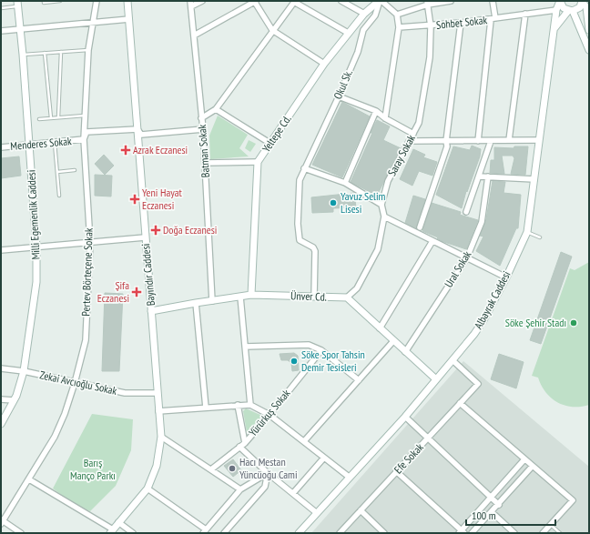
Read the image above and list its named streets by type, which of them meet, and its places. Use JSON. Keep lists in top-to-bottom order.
{
  "streets": {
    "street": [
      "Sohbet Sokak",
      "Okul Sk.",
      "Yeltepe Cd.",
      "Menderes Sokak",
      "Batman Sokak",
      "Saray Sokak",
      "Milli Egemenlik Caddesi",
      "Ural Sokak",
      "Pertev Börteçene Sokak",
      "Bayındır Caddesi",
      "Ünver Cd.",
      "Albayrak Caddesi",
      "Zekai Avcıoğlu Sokak",
      "Yürürkuş Sokak",
      "Efe Sokak"
    ]
  },
  "crossings": [
    ["Sohbet Sokak", "Saray Sokak"],
    ["Sohbet Sokak", "Albayrak Caddesi"],
    ["Okul Sk.", "Yeltepe Cd."],
    ["Okul Sk.", "Ünver Cd."],
    ["Yeltepe Cd.", "Ünver Cd."],
    ["Menderes Sokak", "Batman Sokak"],
    ["Menderes Sokak", "Milli Egemenlik Caddesi"],
    ["Menderes Sokak", "Pertev Börteçene Sokak"],
    ["Menderes Sokak", "Bayındır Caddesi"],
    ["Batman Sokak", "Ünver Cd."],
    ["Saray Sokak", "Ünver Cd."],
    ["Milli Egemenlik Caddesi", "Zekai Avcıoğlu Sokak"],
    ["Pertev Börteçene Sokak", "Zekai Avcıoğlu Sokak"],
    ["Bayındır Caddesi", "Ünver Cd."],
    ["Bayındır Caddesi", "Zekai Avcıoğlu Sokak"],
    ["Albayrak Caddesi", "Efe Sokak"]
  ],
  "parks": ["Barış Manço Parkı"],
  "places": {
    "health": [
      "Azrak Eczanesi",
      "Yeni Hayat Eczanesi",
      "Doğa Eczanesi",
      "Şifa Eczanesi"
    ],
    "other": [
      "Yavuz Selim Lisesi",
      "Söke Şehir Stadı",
      "Söke Spor Tahsin Demir Tesisleri",
      "Hacı Mestan Yüncüoğu Cami"
    ]
  },
  "scale_bar": "100 m"
}
